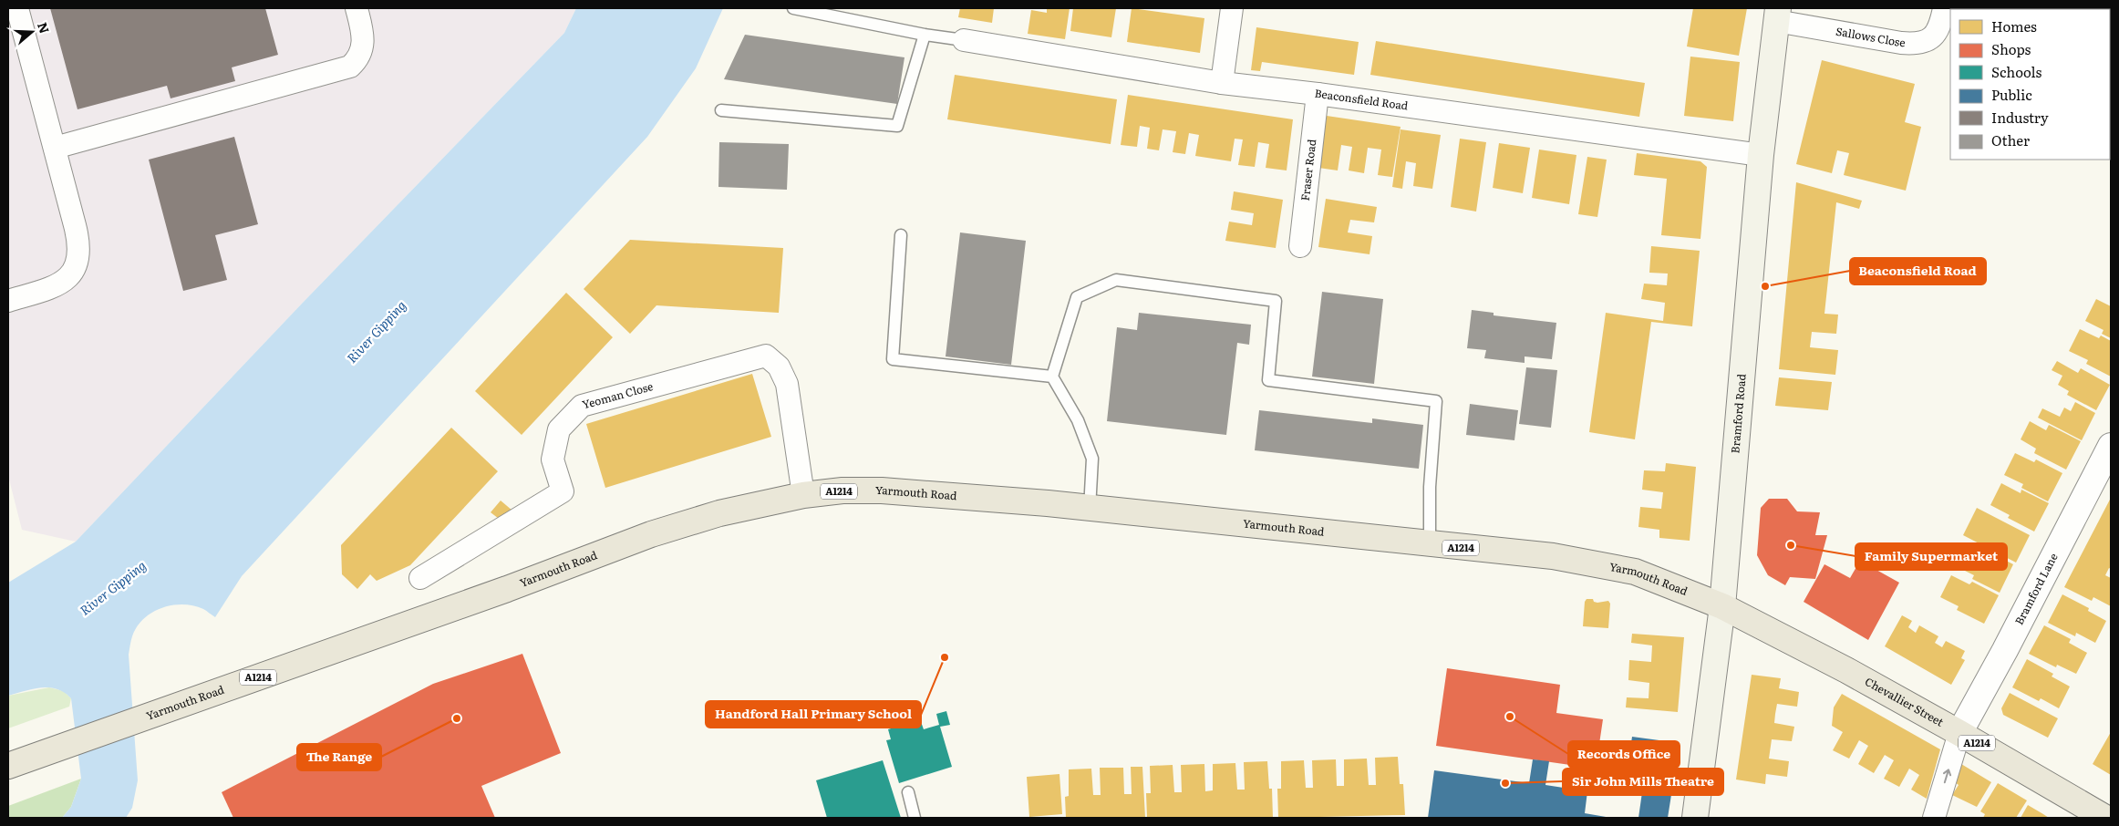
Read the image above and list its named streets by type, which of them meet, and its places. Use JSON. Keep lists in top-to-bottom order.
{
  "streets": {
    "main road": [
      "Bramford Road",
      "A1214",
      "Yarmouth Road",
      "Chevallier Street"
    ],
    "street": [
      "Sallows Close",
      "Beaconsfield Road",
      "Fraser Road",
      "Yeoman Close",
      "Bramford Lane"
    ]
  },
  "crossings": [
    ["Sallows Close", "Bramford Road"],
    ["Beaconsfield Road", "Fraser Road"],
    ["Beaconsfield Road", "Bramford Road"],
    ["Yeoman Close", "Yarmouth Road"],
    ["Bramford Road", "Yarmouth Road"],
    ["Bramford Road", "Chevallier Street"],
    ["Yarmouth Road", "Chevallier Street"],
    ["Bramford Lane", "Chevallier Street"]
  ],
  "water": ["River Gipping"],
  "places": [
    "Beaconsfield Road",
    "Family Supermarket",
    "Handford Hall Primary School",
    "Records Office",
    "The Range",
    "Sir John Mills Theatre"
  ],
  "legend": [
    "Homes",
    "Shops",
    "Schools",
    "Public",
    "Industry",
    "Other"
  ],
  "north": "right"
}
